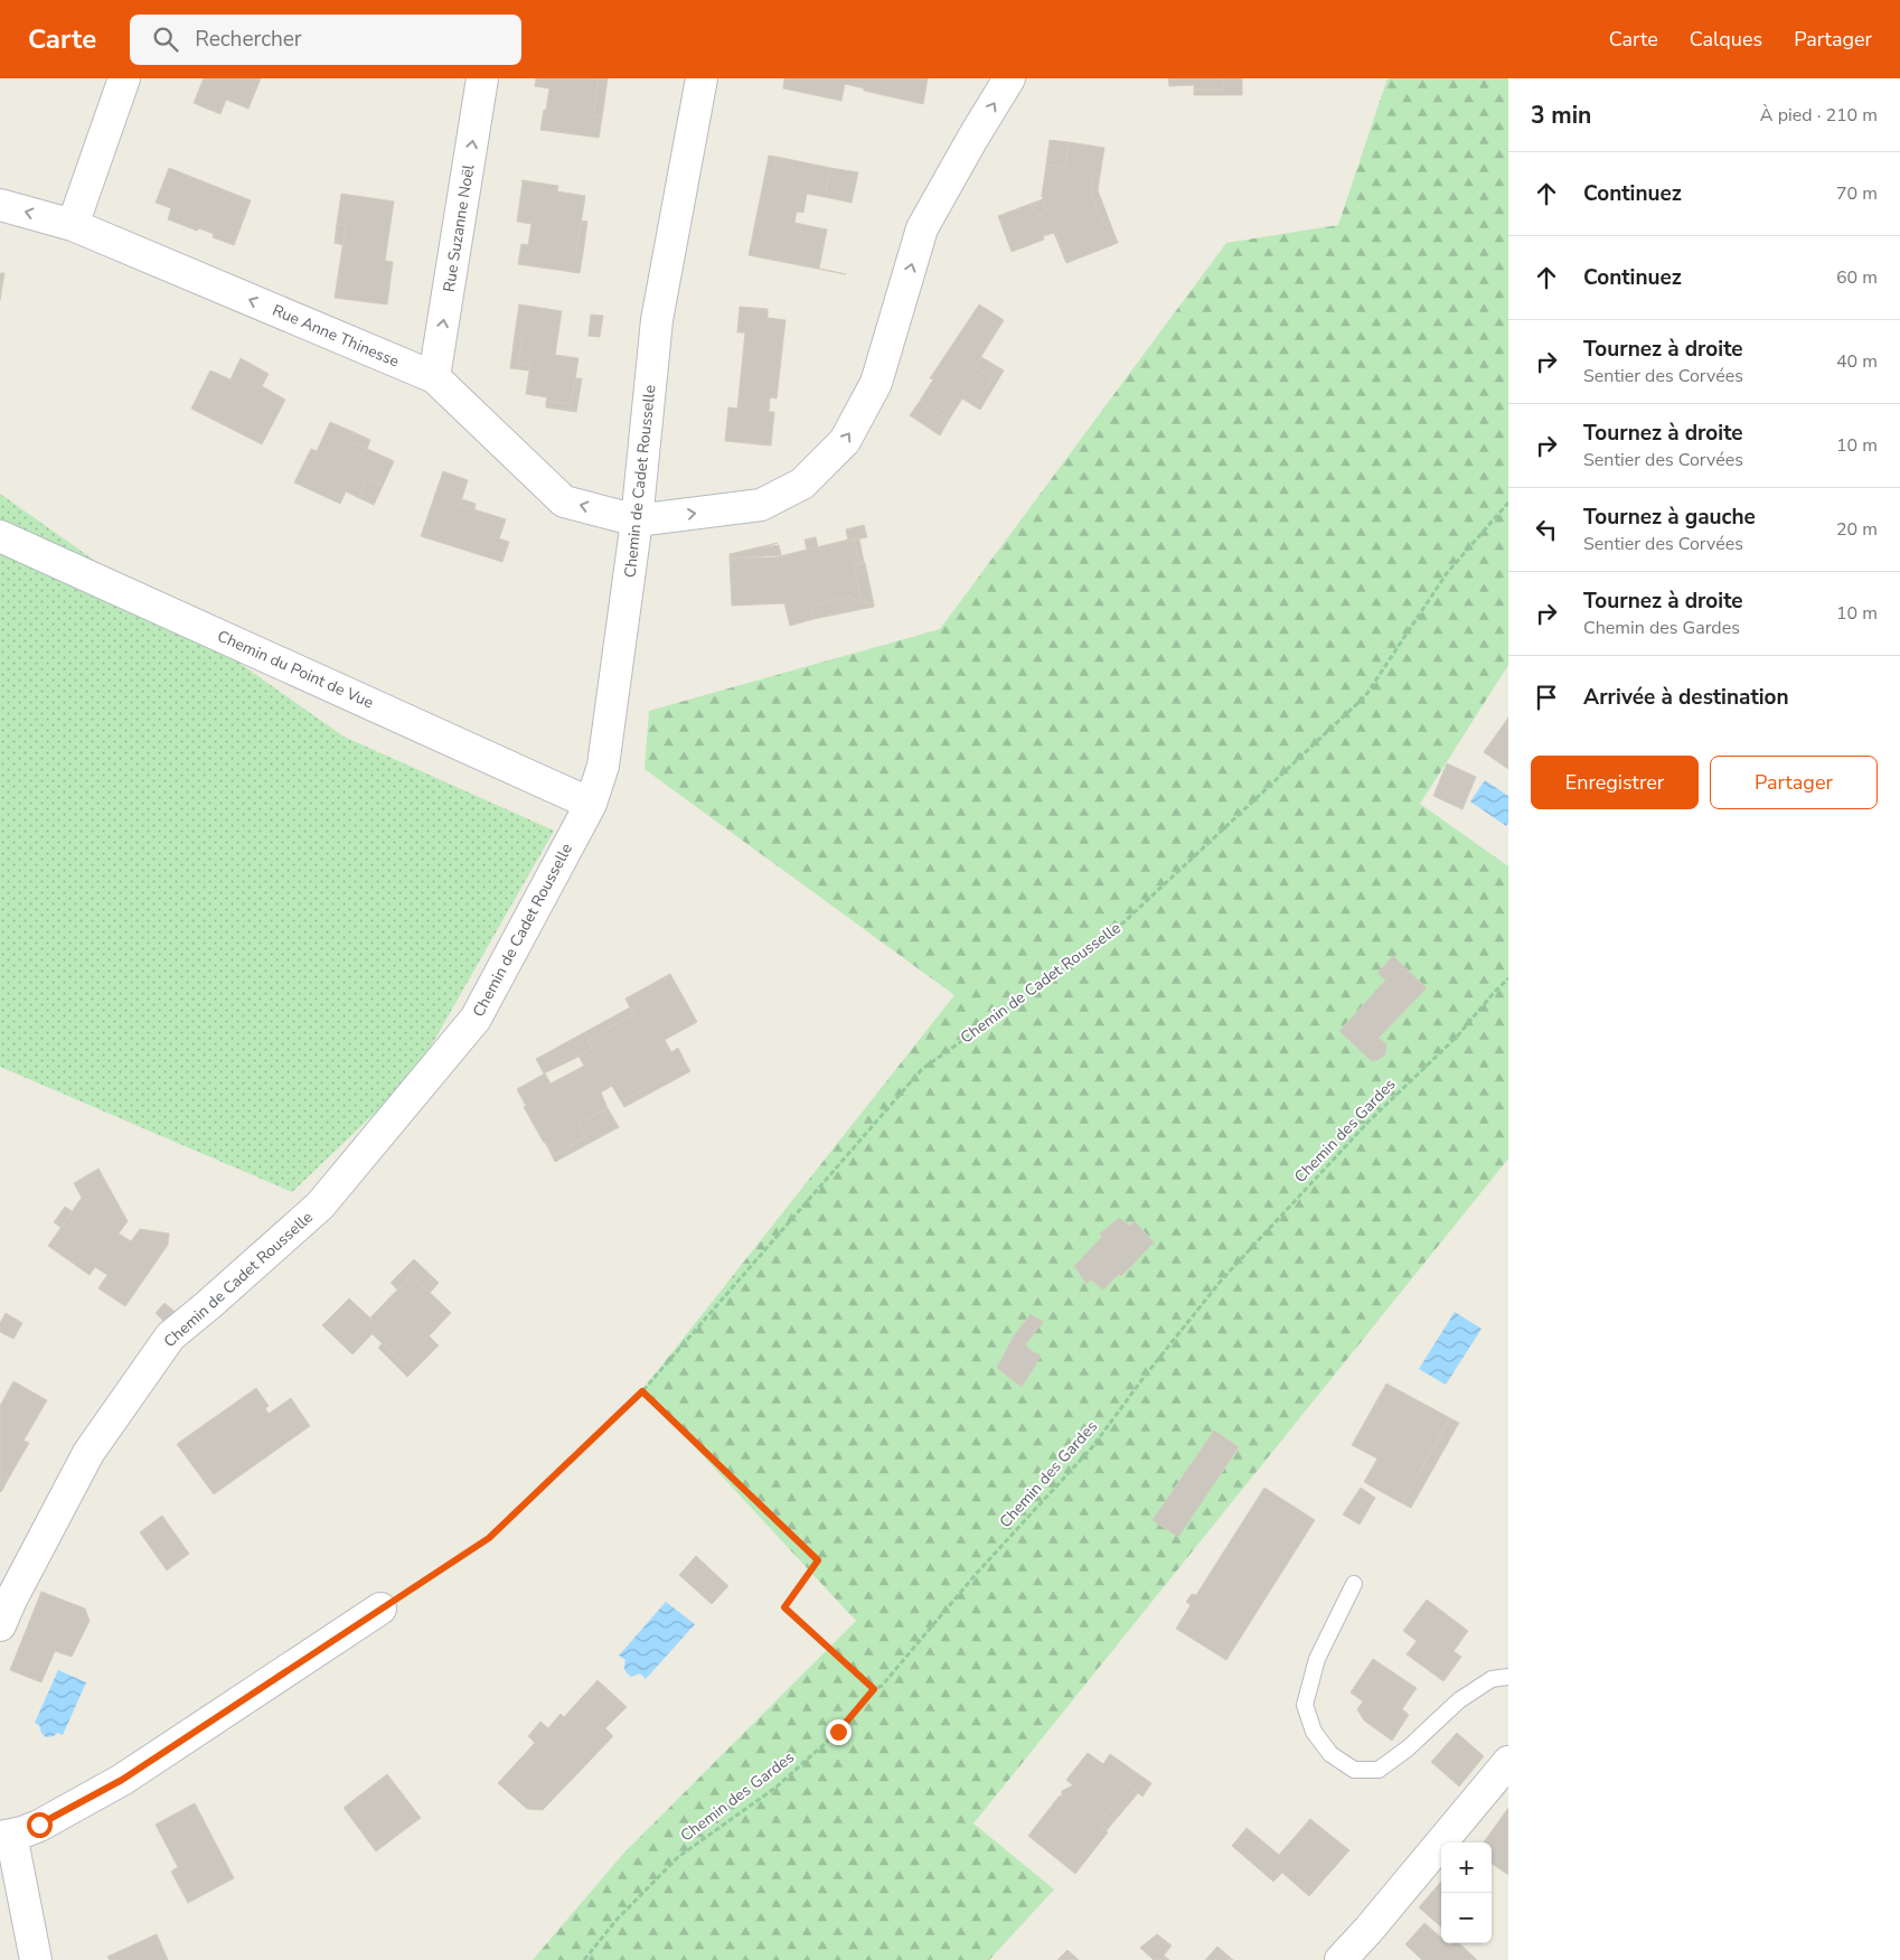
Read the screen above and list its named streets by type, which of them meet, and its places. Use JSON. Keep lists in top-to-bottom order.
{
  "streets": {
    "street": [
      "Rue Suzanne Noël",
      "Rue Anne Thinesse",
      "Chemin de Cadet Rousselle",
      "Chemin du Point de Vue"
    ],
    "path": ["Chemin des Gardes"]
  },
  "crossings": [
    ["Rue Suzanne Noël", "Rue Anne Thinesse"],
    ["Rue Anne Thinesse", "Chemin de Cadet Rousselle"],
    ["Chemin de Cadet Rousselle", "Chemin du Point de Vue"]
  ],
  "one_way": ["Rue Suzanne Noël"],
  "page": {
    "header": "Carte",
    "search": "Rechercher",
    "nav": ["Carte", "Calques", "Partager"],
    "heading": ["3 min", "À pied · 210 m"],
    "list": [
      ["Continuez", "70 m"],
      ["Continuez", "60 m"],
      ["Tournez à droite", "Sentier des Corvées", "40 m"],
      ["Tournez à droite", "Sentier des Corvées", "10 m"],
      ["Tournez à gauche", "Sentier des Corvées", "20 m"],
      ["Tournez à droite", "Chemin des Gardes", "10 m"],
      "Arrivée à destination"
    ],
    "buttons": ["Enregistrer", "Partager"],
    "map_buttons": ["+", "−"]
  }
}
